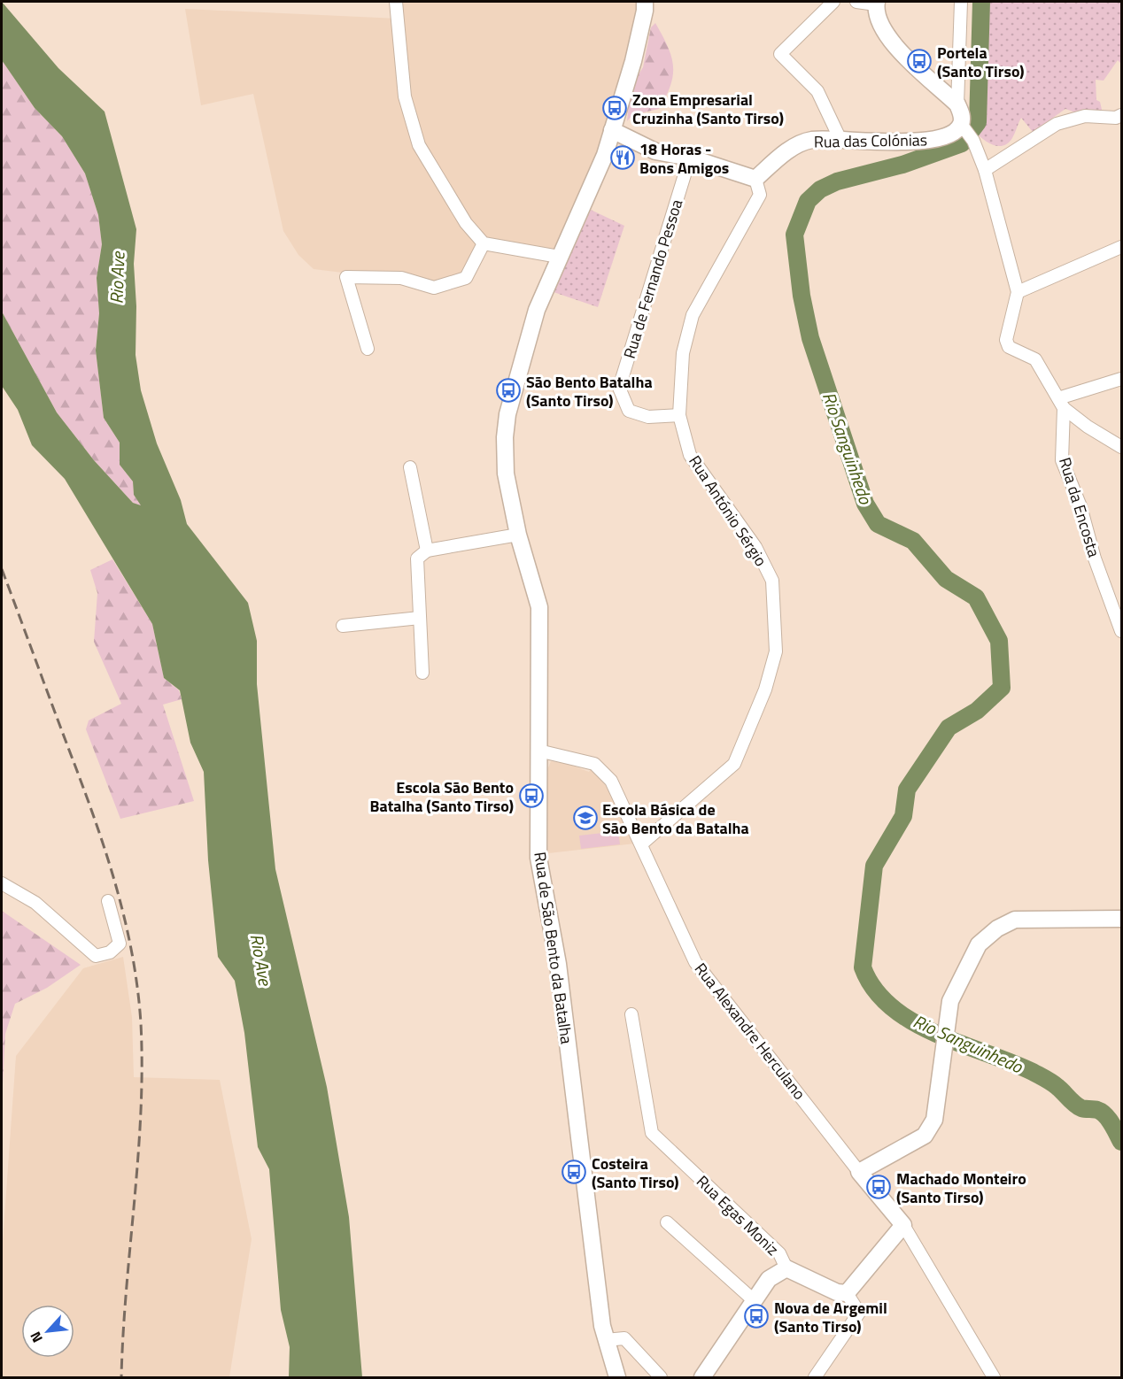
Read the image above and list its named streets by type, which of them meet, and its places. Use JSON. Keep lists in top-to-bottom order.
{
  "streets": {
    "street": [
      "Rua das Colónias",
      "Rua de Fernando Pessoa",
      "Rua da Encosta",
      "Rua António Sérgio",
      "Rua de São Bento da Batalha",
      "Rua Alexandre Herculano",
      "Rua Egas Moniz"
    ]
  },
  "crossings": [
    ["Rua das Colónias", "Rua António Sérgio"],
    ["Rua de Fernando Pessoa", "Rua António Sérgio"],
    ["Rua António Sérgio", "Rua Alexandre Herculano"],
    ["Rua de São Bento da Batalha", "Rua Alexandre Herculano"]
  ],
  "water": ["Rio Ave", "Rio Sanguinhedo"],
  "places": {
    "bus stop": [
      "Portela (Santo Tirso)",
      "Zona Empresarial Cruzinha (Santo Tirso)",
      "São Bento Batalha (Santo Tirso)",
      "Escola São Bento Batalha (Santo Tirso)",
      "Costeira (Santo Tirso)",
      "Machado Monteiro (Santo Tirso)",
      "Nova de Argemil (Santo Tirso)"
    ],
    "restaurant": ["18 Horas - Bons Amigos"],
    "school or university": ["Escola Básica de São Bento da Batalha"]
  },
  "north": "bottom left"
}
